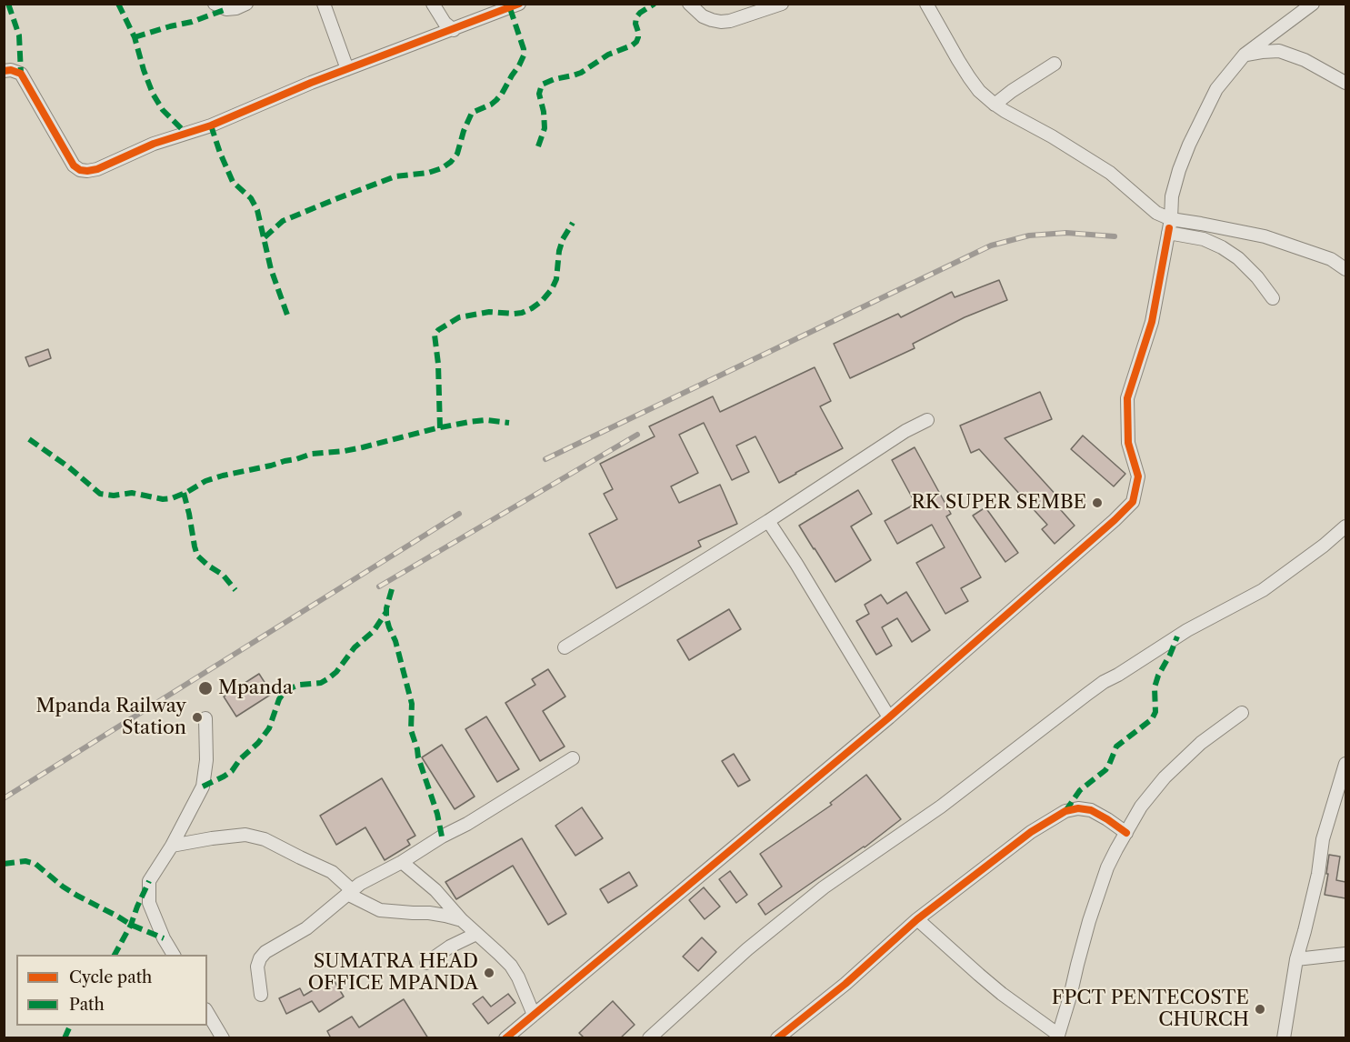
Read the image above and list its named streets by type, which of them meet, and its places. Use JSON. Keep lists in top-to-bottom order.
{
  "places": [
    "RK SUPER SEMBE",
    "Mpanda",
    "Mpanda Railway Station",
    "SUMATRA HEAD OFFICE MPANDA",
    "FPCT PENTECOSTE CHURCH"
  ],
  "legend": ["Cycle path", "Path"]
}
